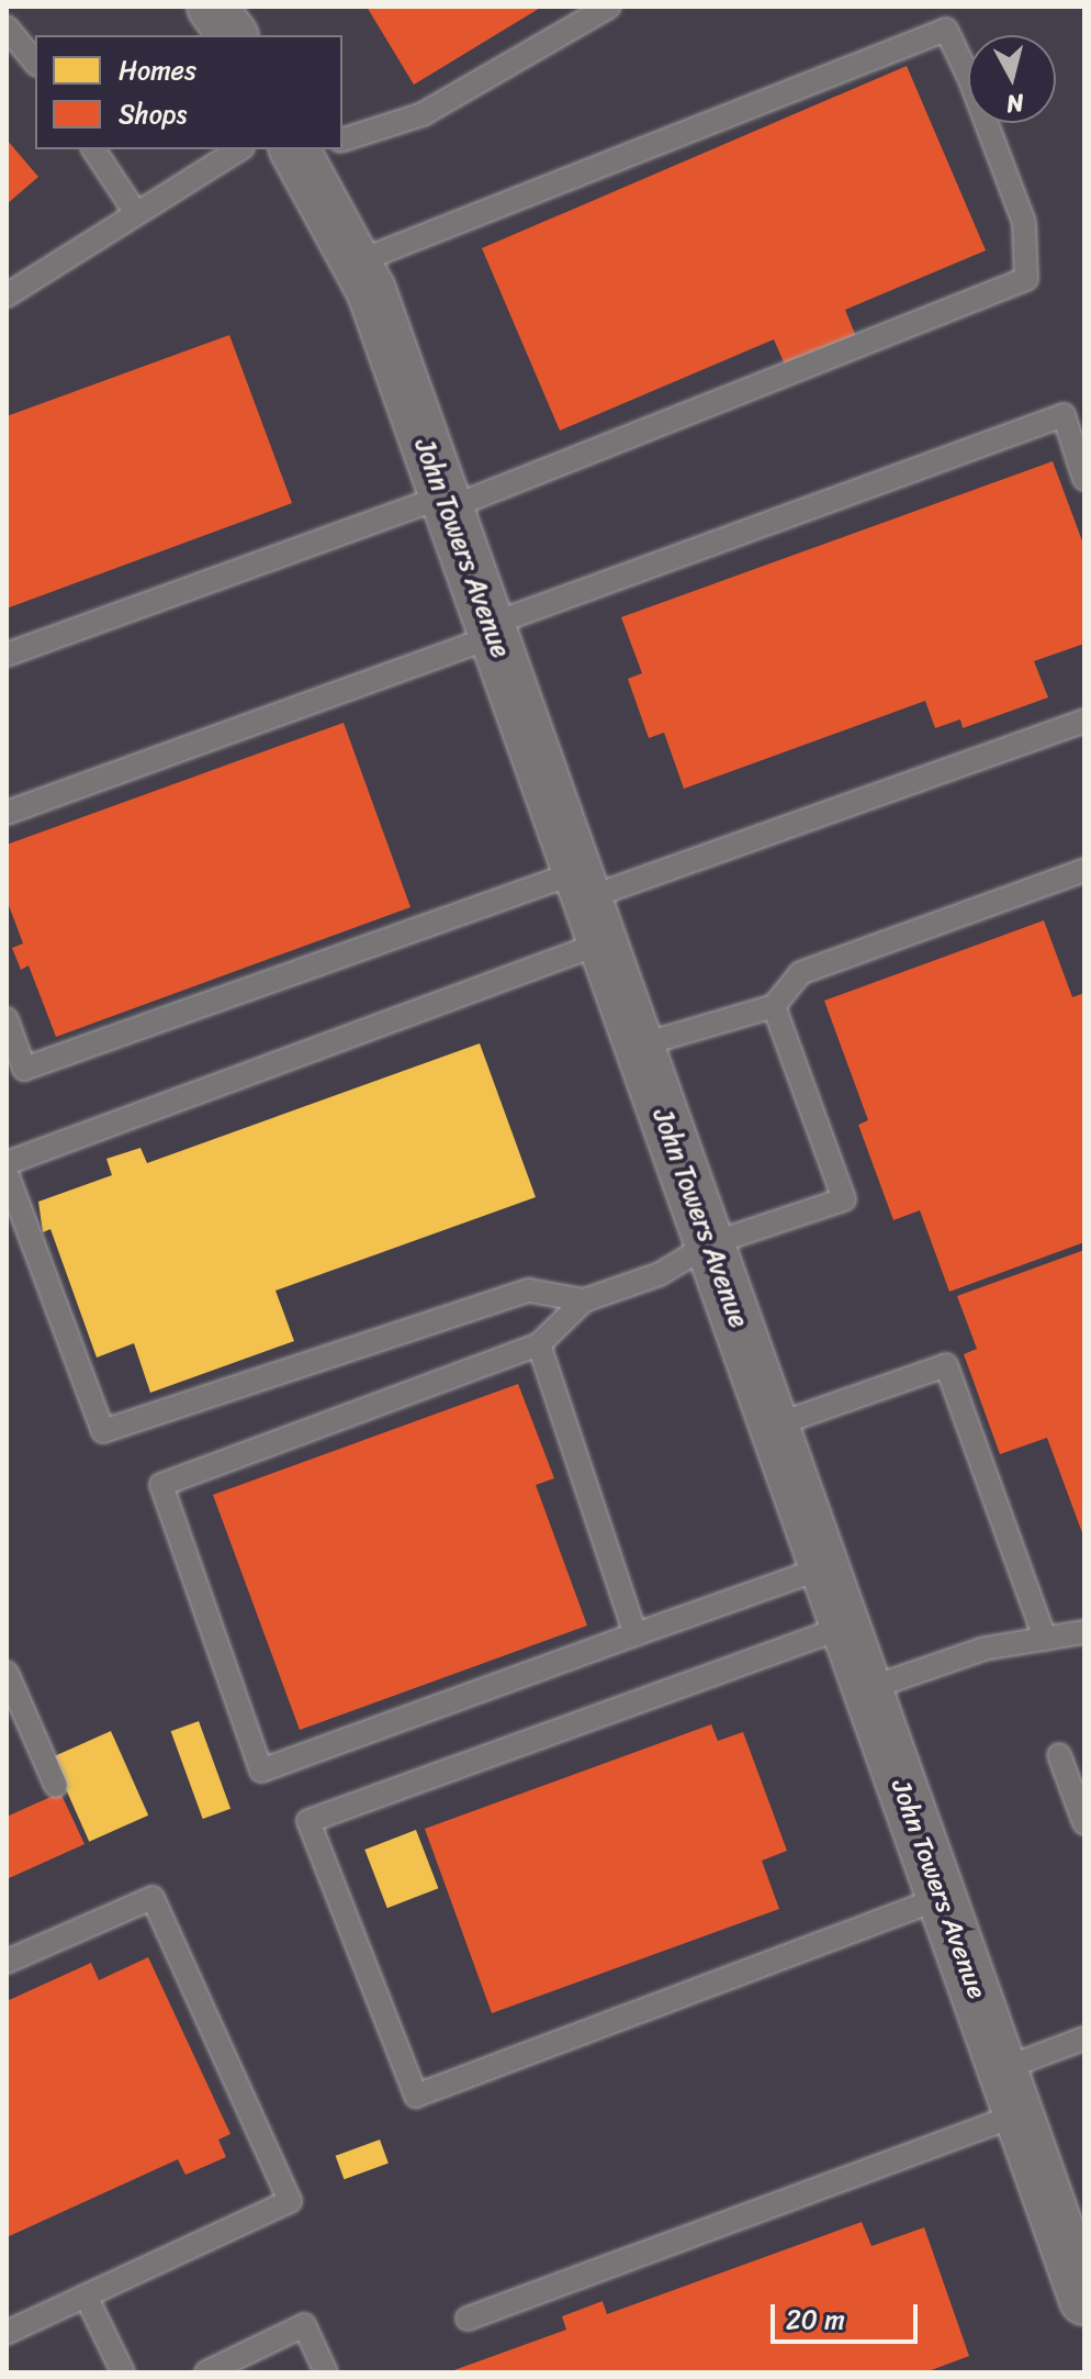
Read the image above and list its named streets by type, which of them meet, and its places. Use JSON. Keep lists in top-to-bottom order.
{
  "streets": {
    "street": ["John Towers Avenue"]
  },
  "legend": ["Homes", "Shops"],
  "scale_bar": "20 m",
  "north": "bottom"
}
